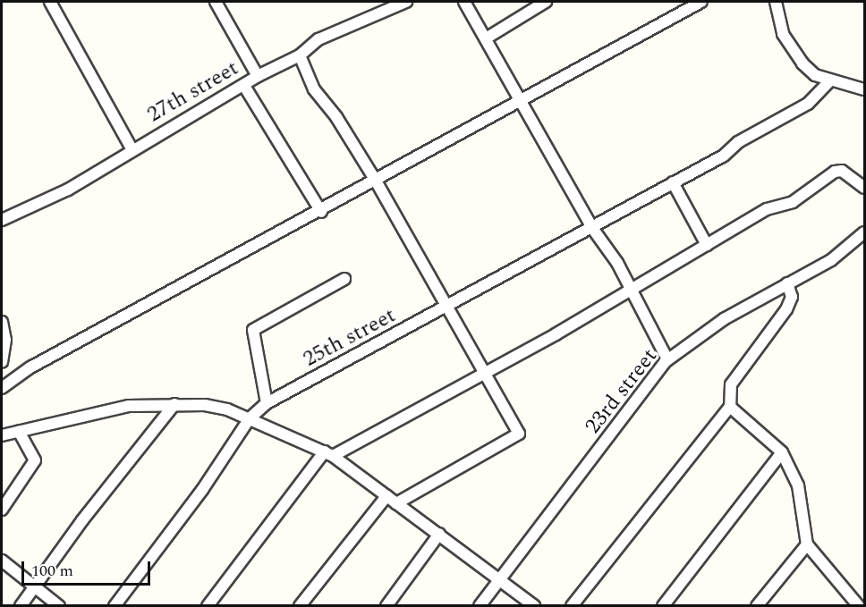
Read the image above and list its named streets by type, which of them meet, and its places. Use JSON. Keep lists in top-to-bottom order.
{
  "streets": {
    "street": ["27th street", "25th street", "23rd street"]
  },
  "scale_bar": "100 m"
}
